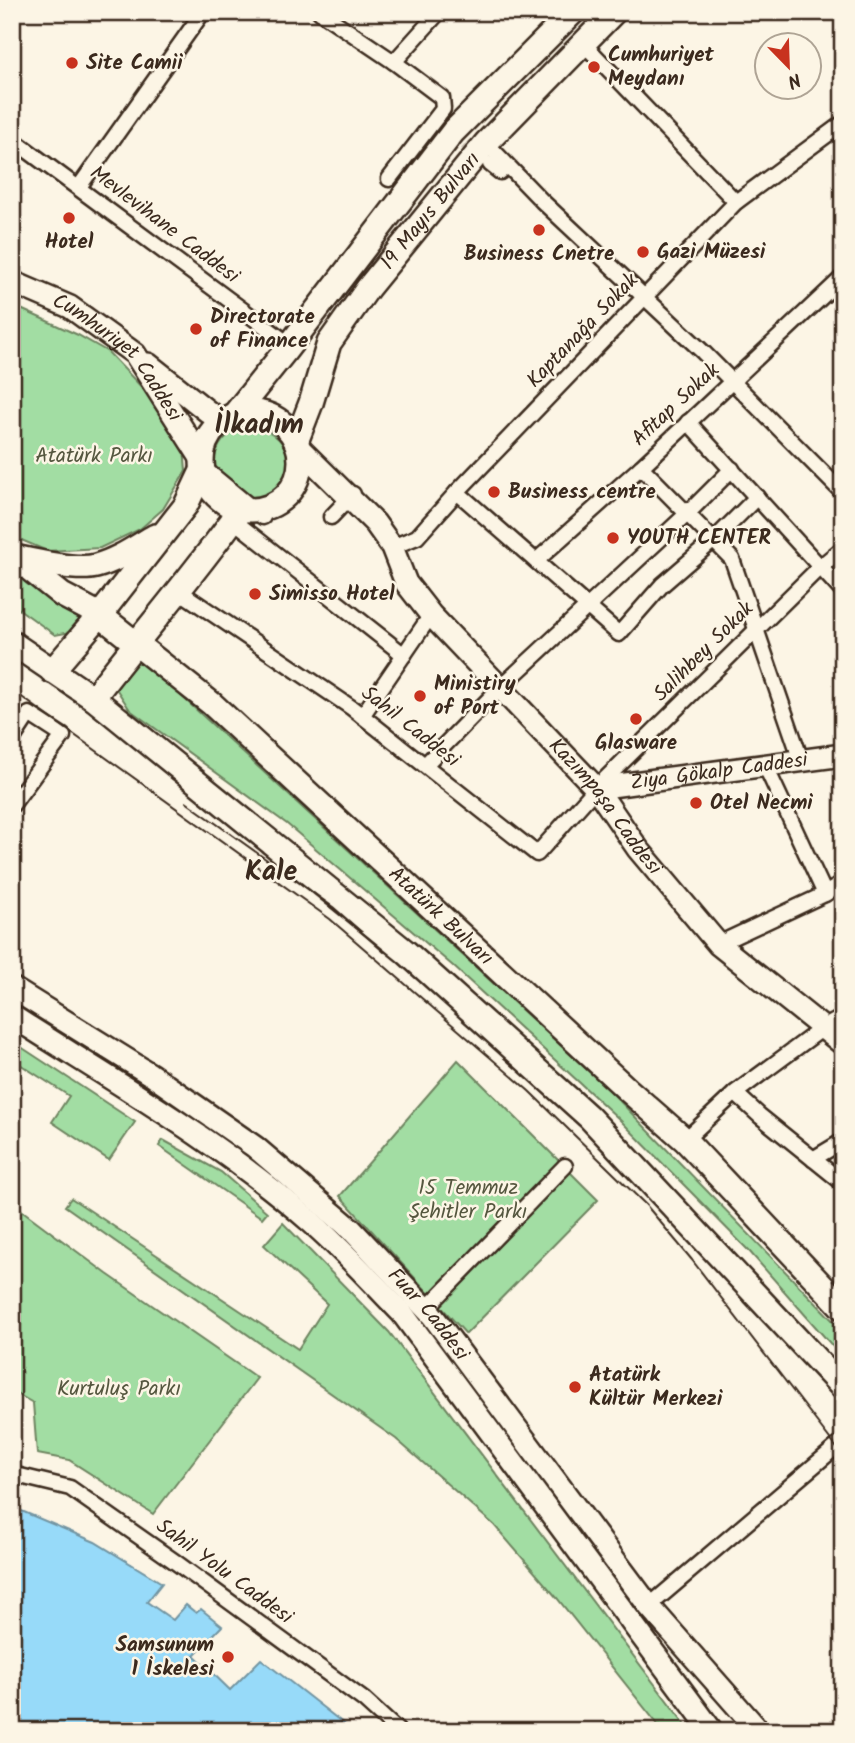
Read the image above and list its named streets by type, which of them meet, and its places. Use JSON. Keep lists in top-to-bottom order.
{
  "streets": {
    "main road": [
      "19 Mayıs Bulvarı",
      "Cumhuriyet Caddesi",
      "Ziya Gökalp Caddesi",
      "Kazımpaşa Caddesi",
      "Atatürk Bulvarı",
      "Fuar Caddesi"
    ],
    "street": [
      "Mevlevihane Caddesi",
      "Kaptanağa Sokak",
      "Afitap Sokak",
      "Salihbey Sokak",
      "Sahil Caddesi",
      "Sahil Yolu Caddesi"
    ]
  },
  "crossings": [
    ["19 Mayıs Bulvarı", "Mevlevihane Caddesi"],
    ["19 Mayıs Bulvarı", "Cumhuriyet Caddesi"],
    ["Kaptanağa Sokak", "Kazımpaşa Caddesi"],
    ["Salihbey Sokak", "Sahil Caddesi"],
    ["Salihbey Sokak", "Ziya Gökalp Caddesi"],
    ["Salihbey Sokak", "Kazımpaşa Caddesi"],
    ["Sahil Caddesi", "Ziya Gökalp Caddesi"],
    ["Sahil Caddesi", "Kazımpaşa Caddesi"],
    ["Ziya Gökalp Caddesi", "Kazımpaşa Caddesi"]
  ],
  "districts": ["İlkadım", "Kale"],
  "parks": ["Atatürk Parkı", "15 Temmuz Şehitler Parkı", "Kurtuluş Parkı"],
  "places": [
    "Site Camii",
    "Cumhuriyet Meydanı",
    "Hotel",
    "Business Cnetre",
    "Gazi Müzesi",
    "Directorate of Finance",
    "Business centre",
    "YOUTH CENTER",
    "Simisso Hotel",
    "Ministiry of Port",
    "Glasware",
    "Otel Necmi",
    "Atatürk Kültür Merkezi",
    "Samsunum 1 İskelesi"
  ],
  "north": "bottom right"
}
